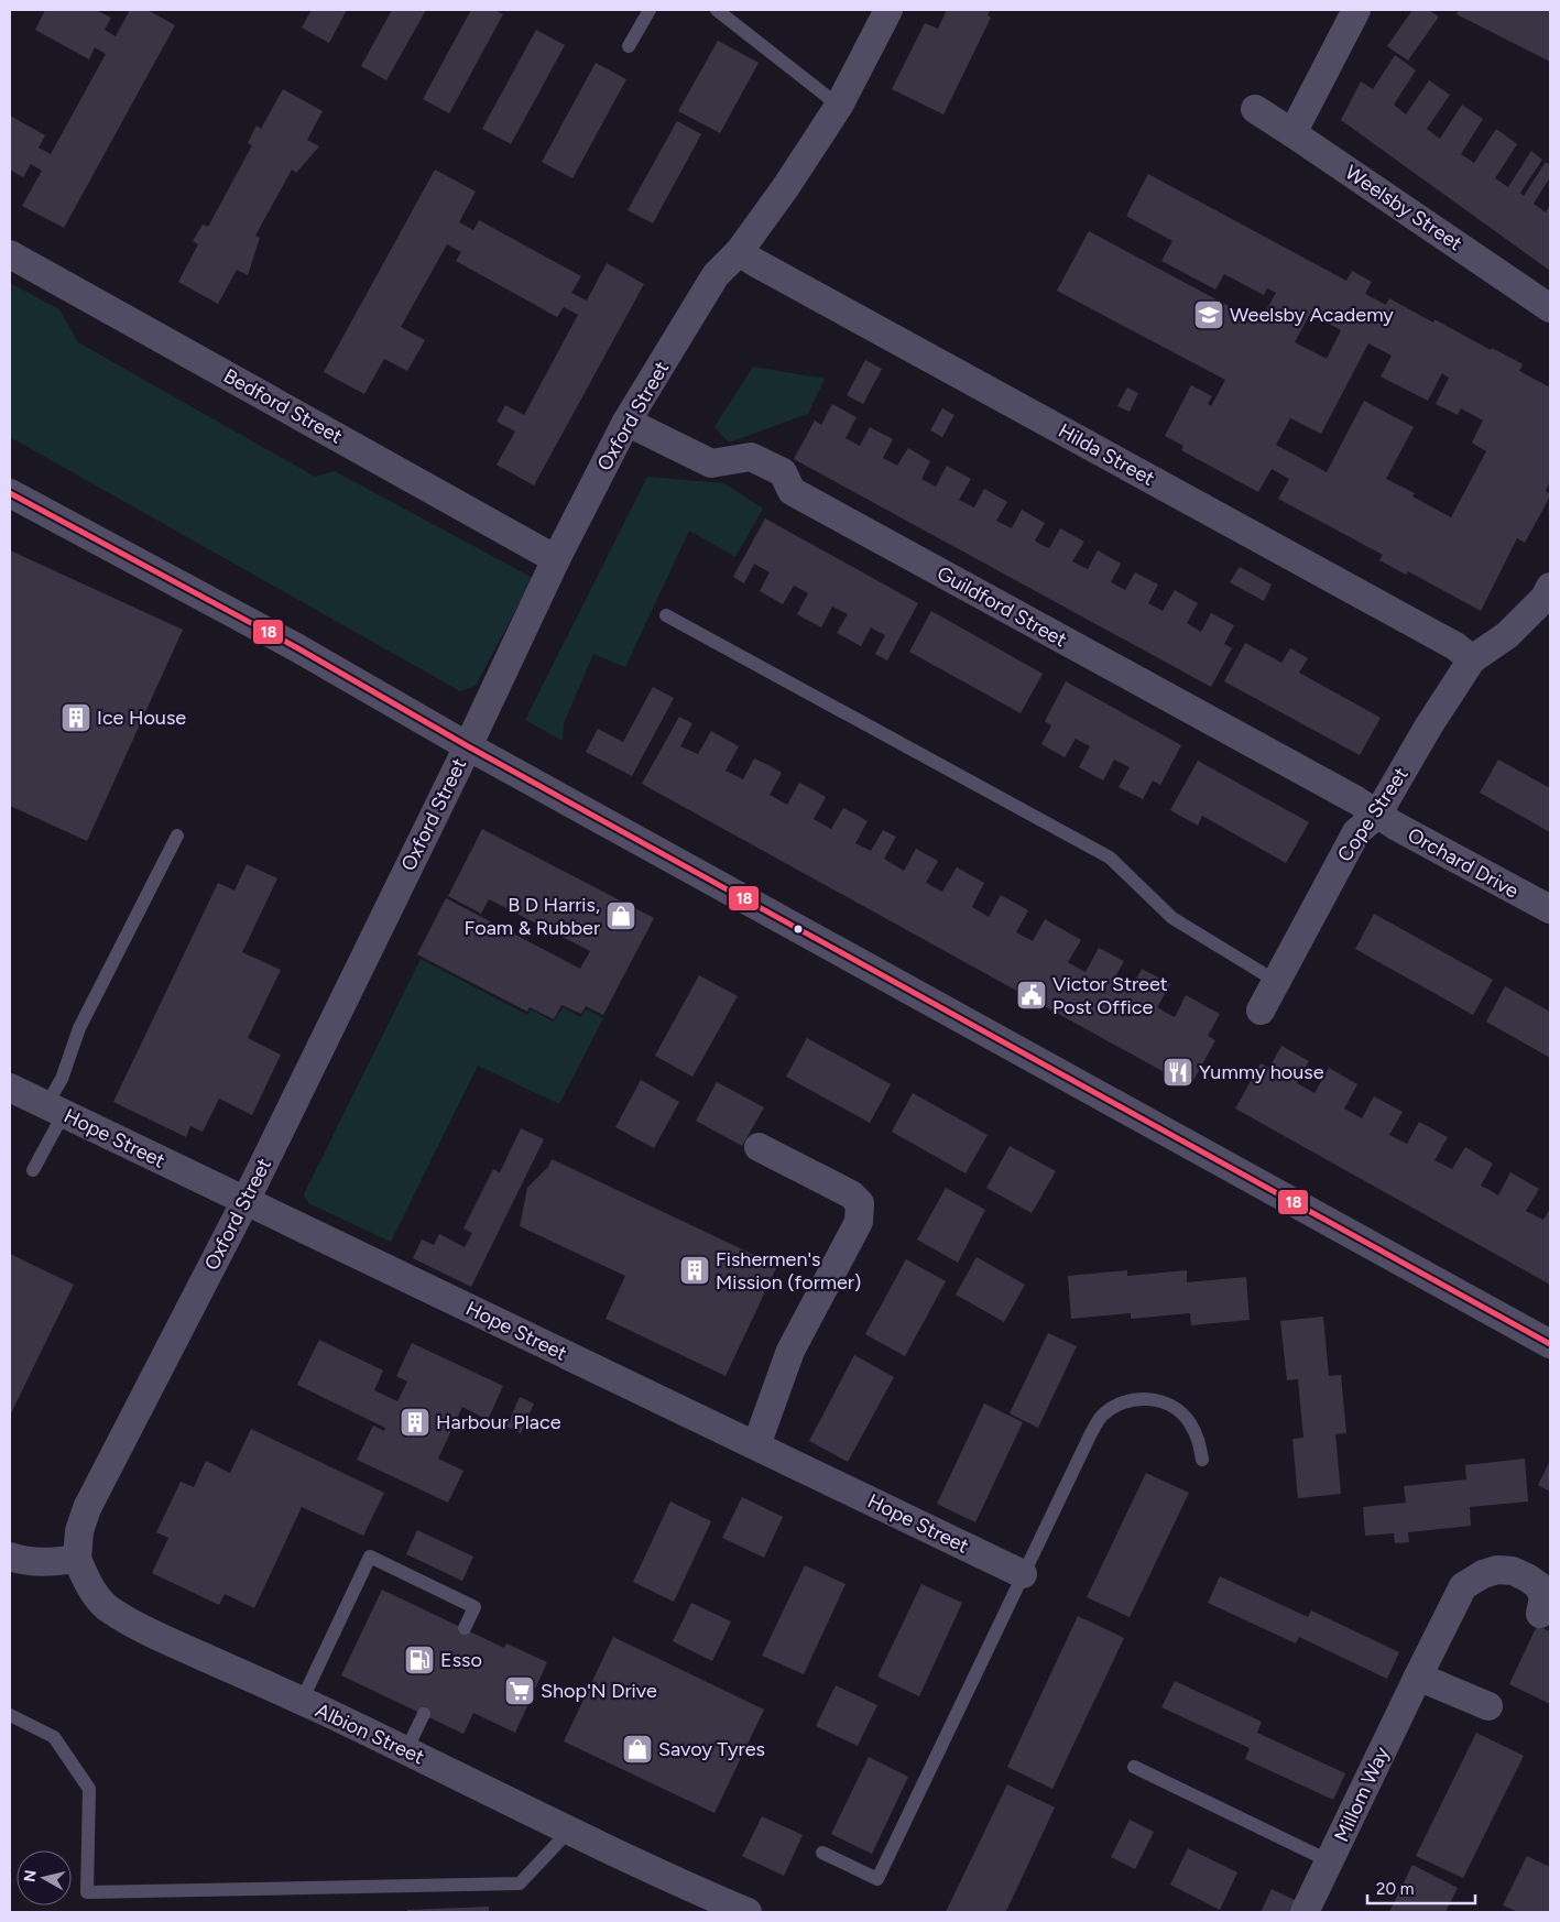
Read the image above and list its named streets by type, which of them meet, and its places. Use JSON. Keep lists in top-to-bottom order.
{
  "streets": {
    "street": [
      "Weelsby Street",
      "Bedford Street",
      "Oxford Street",
      "Hilda Street",
      "Guildford Street",
      "Cope Street",
      "Orchard Drive",
      "Hope Street",
      "Albion Street",
      "Millom Way"
    ]
  },
  "crossings": [
    ["Bedford Street", "Oxford Street"],
    ["Oxford Street", "Hilda Street"],
    ["Oxford Street", "Guildford Street"],
    ["Oxford Street", "Hope Street"],
    ["Oxford Street", "Albion Street"],
    ["Hilda Street", "Cope Street"],
    ["Guildford Street", "Cope Street"],
    ["Guildford Street", "Orchard Drive"],
    ["Cope Street", "Orchard Drive"]
  ],
  "places": {
    "school or university": ["Weelsby Academy"],
    "building": ["Ice House", "Fishermen's Mission (former)", "Harbour Place"],
    "shop": ["B D Harris, Foam & Rubber", "Savoy Tyres"],
    "public building": ["Victor Street Post Office"],
    "restaurant": ["Yummy house"],
    "fuel station": ["Esso"],
    "supermarket": ["Shop'N Drive"]
  },
  "lines": ["transit line 18"],
  "scale_bar": "20 m",
  "north": "left"
}
